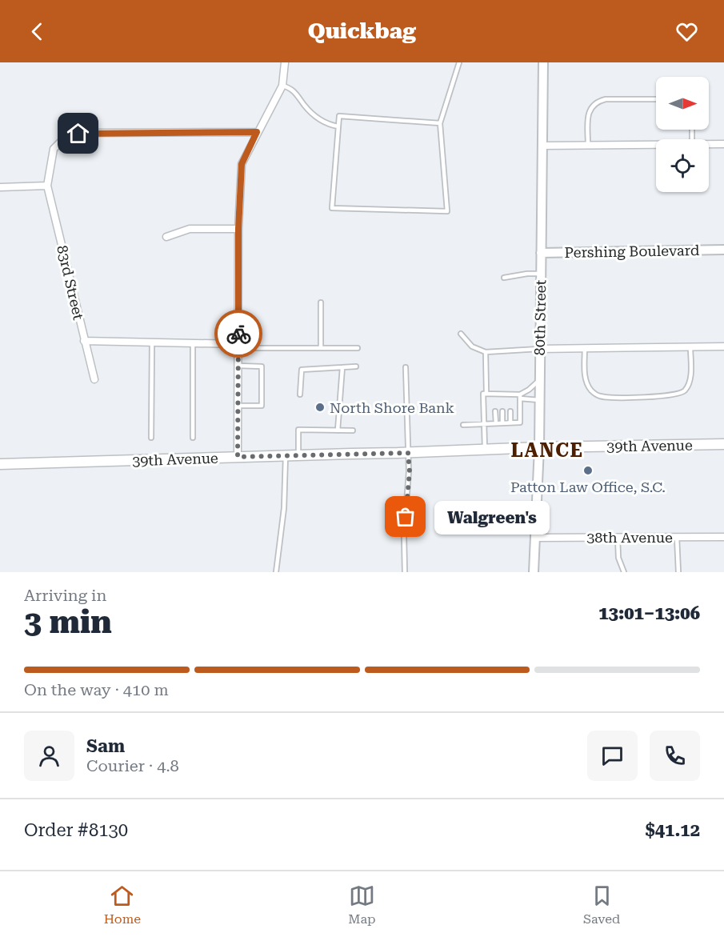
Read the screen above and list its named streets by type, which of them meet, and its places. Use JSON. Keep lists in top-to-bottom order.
{
  "streets": {
    "main road": ["39th Avenue"],
    "street": [
      "Pershing Boulevard",
      "83rd Street",
      "80th Street",
      "38th Avenue"
    ]
  },
  "crossings": [
    ["Pershing Boulevard", "80th Street"],
    ["80th Street", "39th Avenue"],
    ["80th Street", "38th Avenue"]
  ],
  "districts": ["LANCE"],
  "places": ["North Shore Bank", "Patton Law Office, S.C.", "Walgreen's"],
  "north": "right",
  "page": {
    "header": "Quickbag",
    "bubble": "Walgreen's",
    "heading": ["3 min", "Arriving in", "13:01–13:06"],
    "panel": [
      "Sam",
      "Courier · 4.8",
      "Order #8130",
      "$41.12"
    ],
    "bar": "On the way · 410 m",
    "tabs": ["Home", "Map", "Saved"]
  }
}
